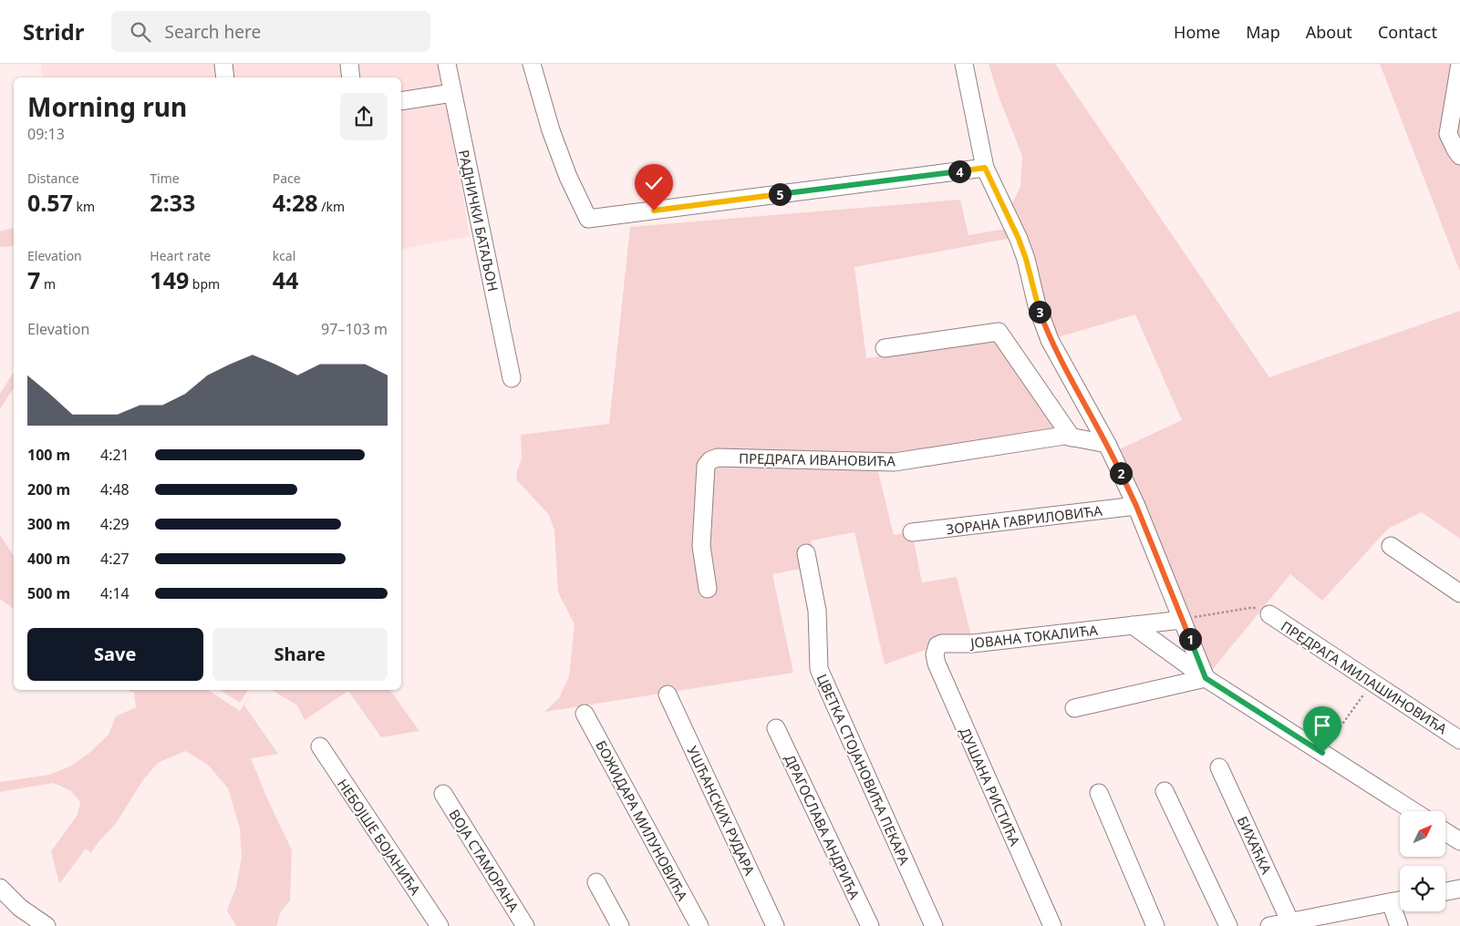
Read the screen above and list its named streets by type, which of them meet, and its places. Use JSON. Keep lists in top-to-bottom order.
{
  "streets": {
    "street": [
      "РАДНИЧКИ БАТАЉОН",
      "ПРЕДРАГА ИВАНОВИЋА",
      "ЗОРАНА ГАВРИЛОВИЋА",
      "ЈОВАНА ТОКАЛИЋА",
      "ПРЕДРАГА МИЛАШИНОВИЋА",
      "ЦВЕТКА СТОЈАНОВИЋА ПЕКАРА",
      "ДУШАНА РИСТИЋА",
      "УШЋАНСКИХ РУДАРА",
      "БОЖИДАРА МИЛУНОВИЋА",
      "ДРАГОСЛАВА АНДРИЋА",
      "НЕБОЈШЕ БОЈАНИЋА",
      "БИХАЋКА",
      "ВОЈА СТАМОРАНА"
    ]
  },
  "crossings": [
    ["ЈОВАНА ТОКАЛИЋА", "ДУШАНА РИСТИЋА"]
  ],
  "north": "top right",
  "page": {
    "header": "Stridr",
    "search": "Search here",
    "nav": [
      "Home",
      "Map",
      "About",
      "Contact"
    ],
    "heading": ["Morning run", "09:13"],
    "stats": [
      ["Distance", "0.57 km"],
      ["Time", "2:33"],
      ["Pace", "4:28 /km"],
      ["Elevation", "7 m"],
      ["Heart rate", "149 bpm"],
      ["kcal", "44"]
    ],
    "pins": [
      "4",
      "5",
      "3",
      "2",
      "1"
    ],
    "chart": ["Elevation", "97–103 m"],
    "list": [
      {
        "name": "100 m",
        "note": "4:21"
      },
      {
        "name": "200 m",
        "note": "4:48"
      },
      {
        "name": "300 m",
        "note": "4:29"
      },
      {
        "name": "400 m",
        "note": "4:27"
      },
      {
        "name": "500 m",
        "note": "4:14"
      }
    ],
    "buttons": ["Save", "Share"]
  }
}
